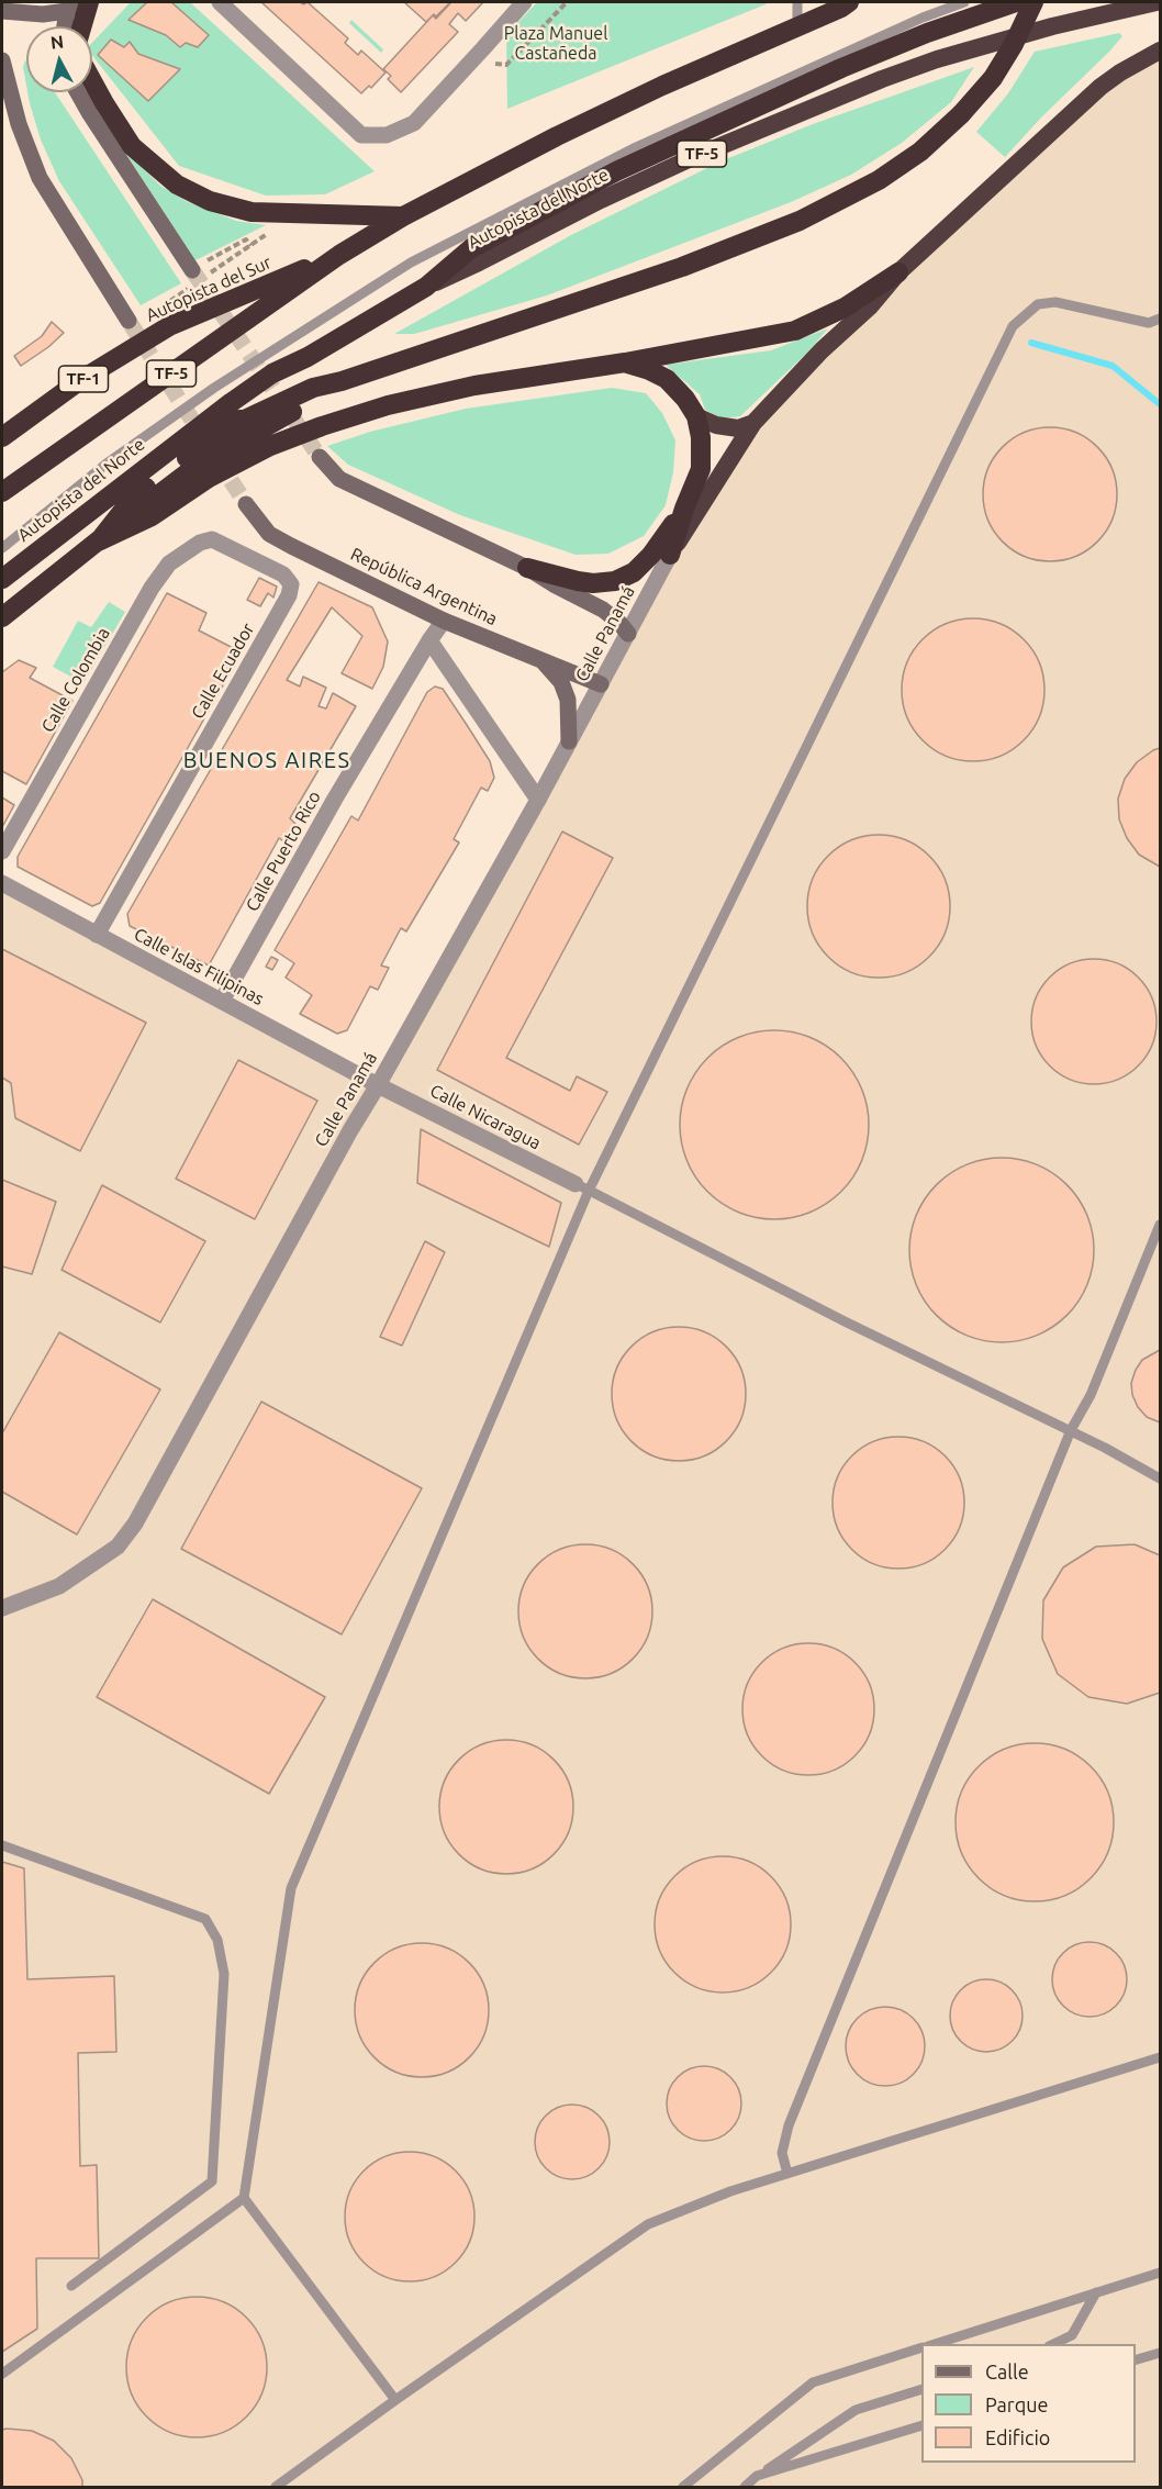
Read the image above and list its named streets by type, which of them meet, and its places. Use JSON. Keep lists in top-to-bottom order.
{
  "streets": {
    "highway": [
      "TF-5",
      "Autopista del Norte",
      "Autopista del Sur",
      "TF-1"
    ],
    "main road": ["República Argentina"],
    "street": [
      "Calle Panamá",
      "Calle Ecuador",
      "Calle Colombia",
      "Calle Puerto Rico",
      "Calle Islas Filipinas",
      "Calle Nicaragua"
    ]
  },
  "crossings": [
    ["TF-5", "Autopista del Sur"],
    ["República Argentina", "Calle Panamá"],
    ["República Argentina", "Calle Puerto Rico"],
    ["Calle Panamá", "Calle Islas Filipinas"],
    ["Calle Panamá", "Calle Nicaragua"],
    ["Calle Ecuador", "Calle Colombia"],
    ["Calle Ecuador", "Calle Islas Filipinas"],
    ["Calle Puerto Rico", "Calle Islas Filipinas"],
    ["Calle Islas Filipinas", "Calle Nicaragua"]
  ],
  "districts": ["BUENOS AIRES"],
  "parks": ["Plaza Manuel Castañeda"],
  "legend": ["Calle", "Parque", "Edificio"],
  "north": "top"
}
